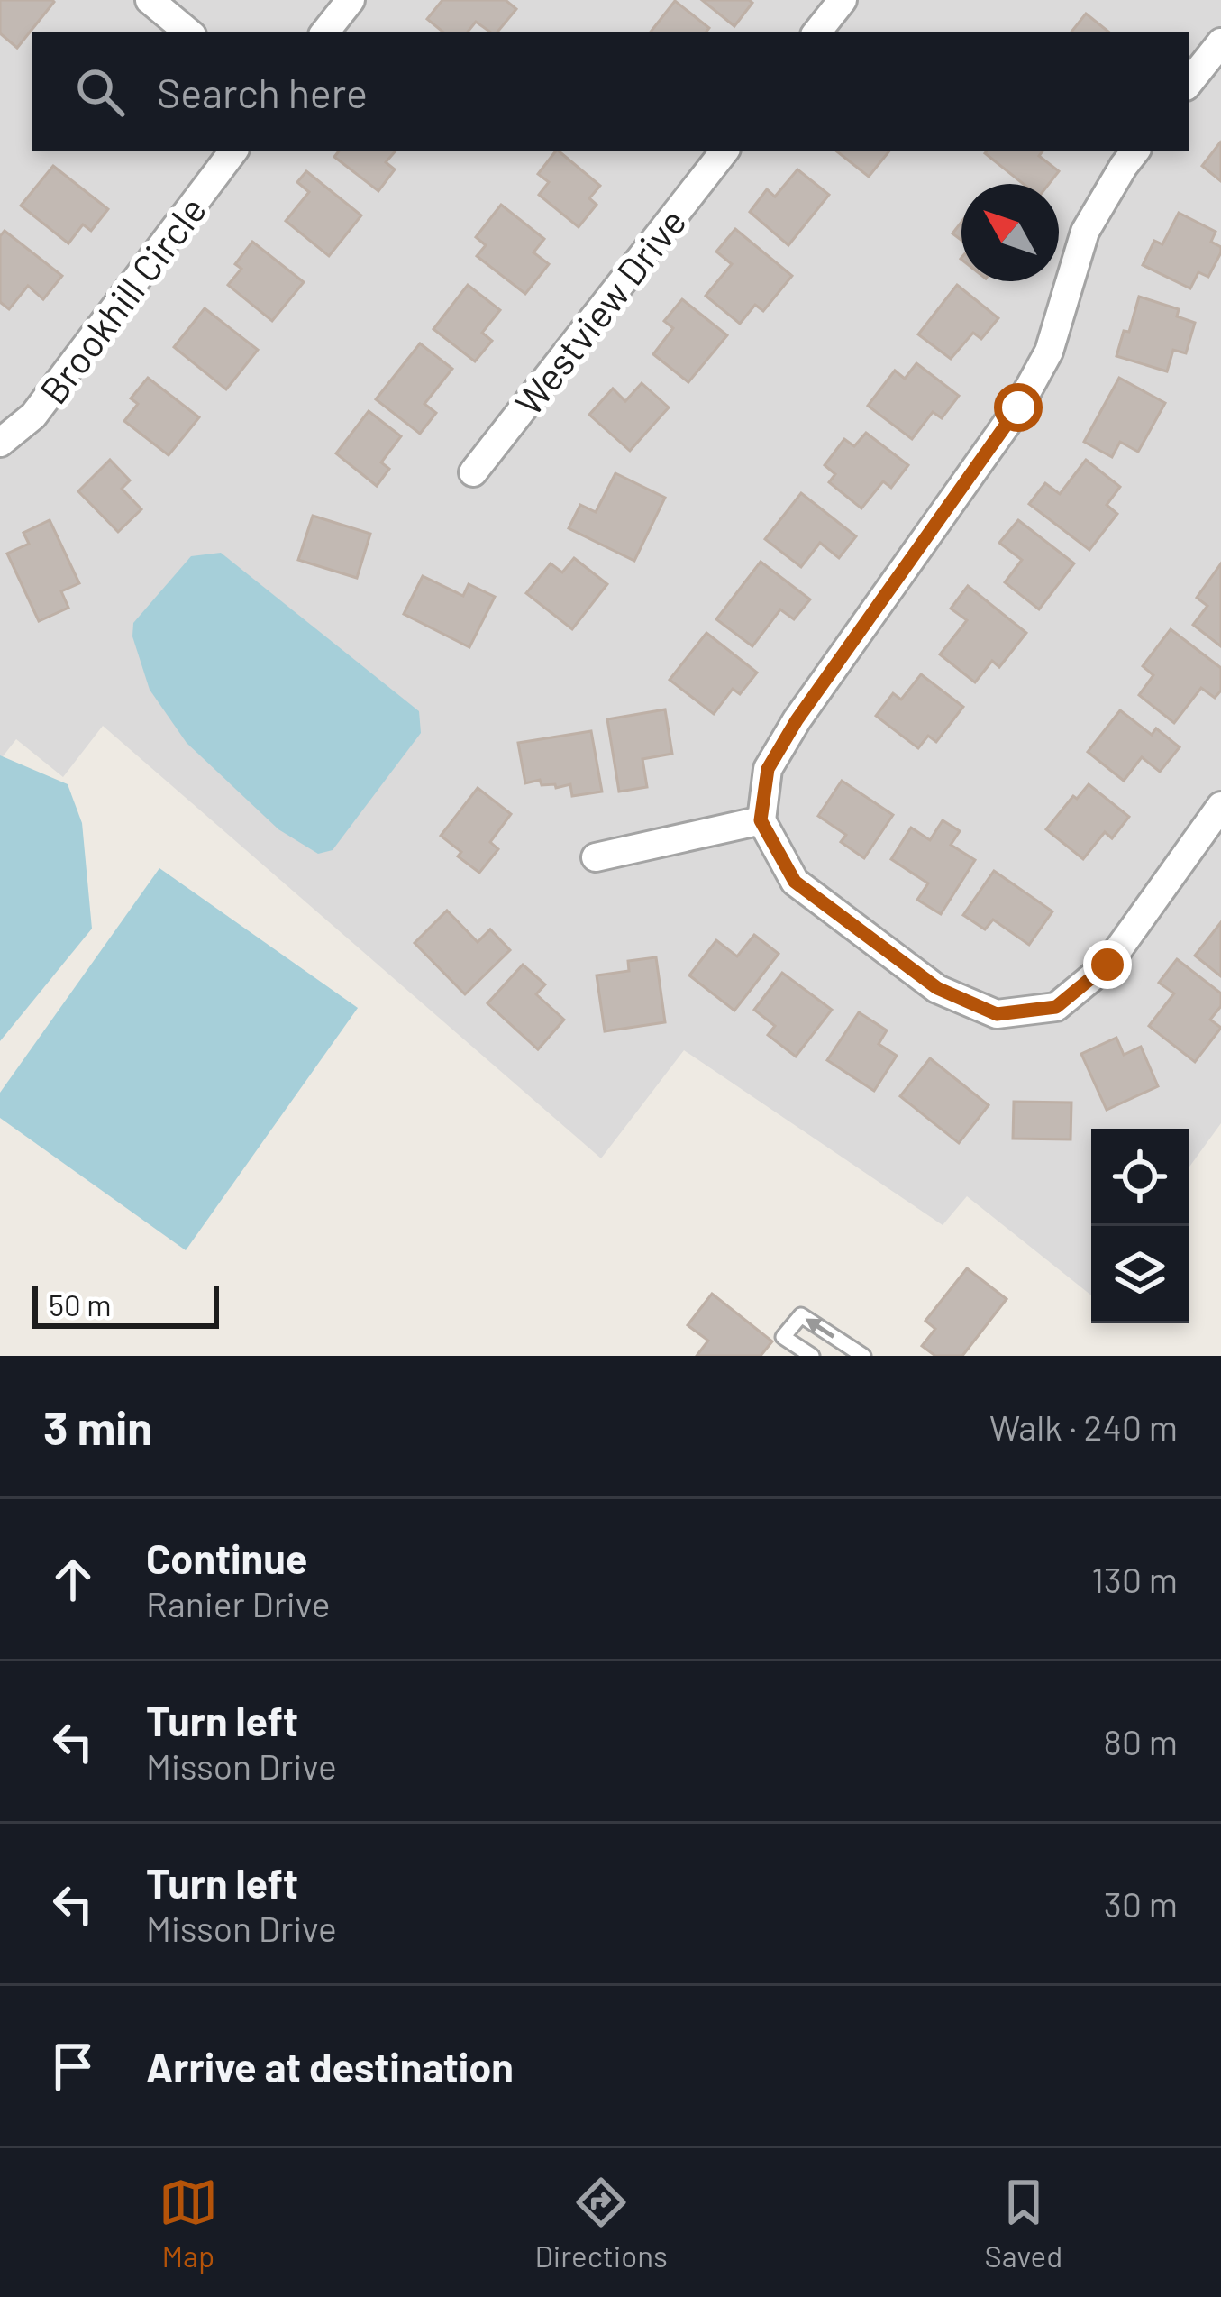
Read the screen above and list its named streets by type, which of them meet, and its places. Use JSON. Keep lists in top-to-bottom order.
{
  "streets": {
    "street": ["Brookhill Circle", "Westview Drive"]
  },
  "scale_bar": "50 m",
  "north": "top left",
  "page": {
    "search": "Search here",
    "scale": "50 m",
    "heading": ["3 min", "Walk · 240 m"],
    "list": [
      ["Continue", "Ranier Drive", "130 m"],
      ["Turn left", "Misson Drive", "80 m"],
      ["Turn left", "Misson Drive", "30 m"],
      "Arrive at destination"
    ],
    "nav": ["Map", "Directions", "Saved"]
  }
}
